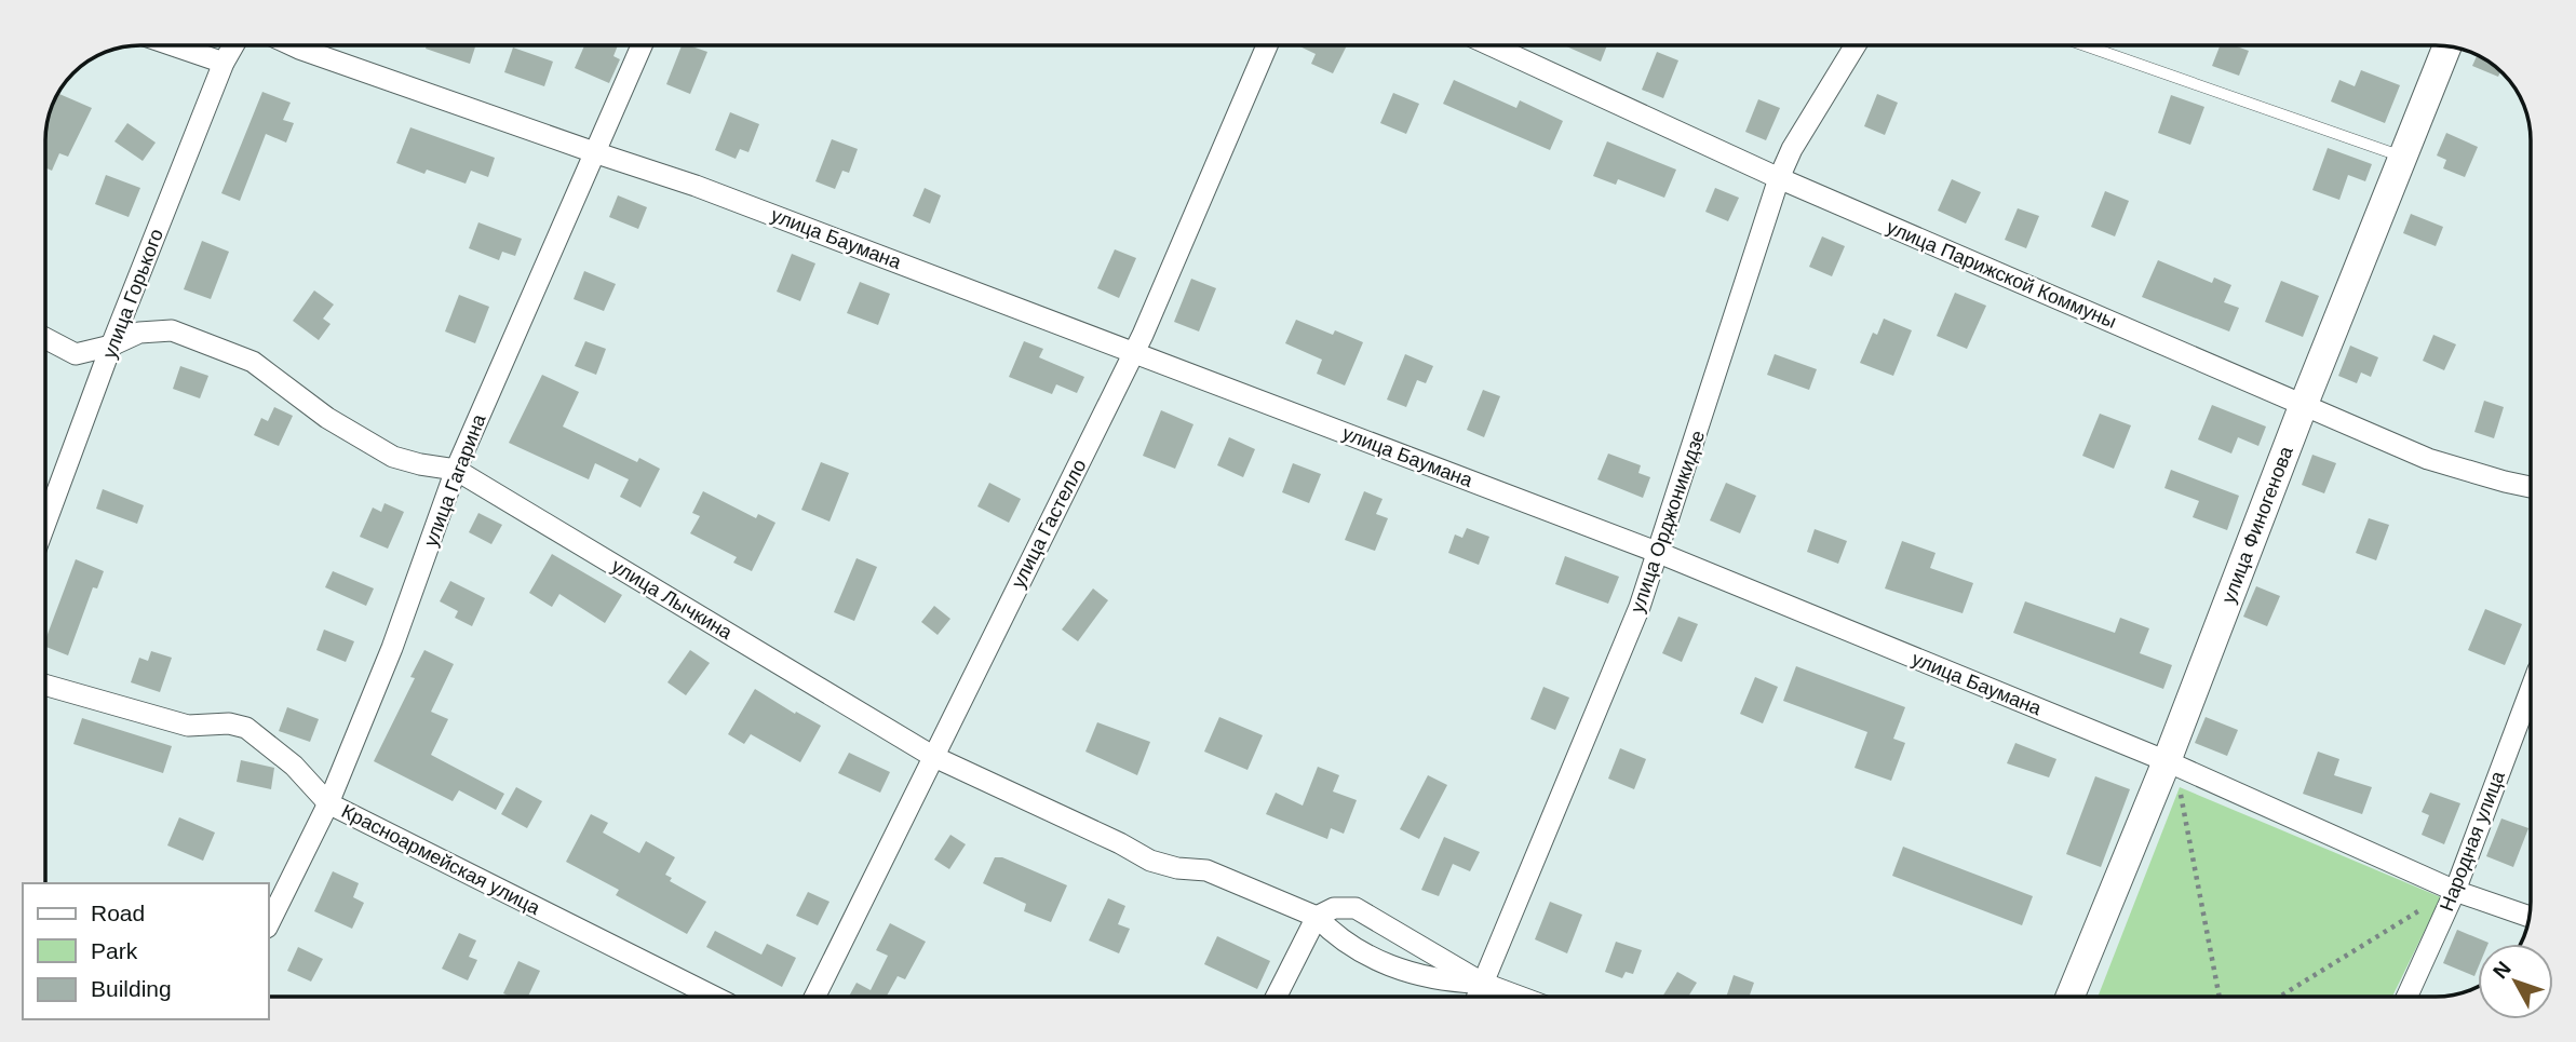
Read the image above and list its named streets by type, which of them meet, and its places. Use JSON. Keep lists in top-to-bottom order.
{
  "streets": {
    "street": [
      "улица Баумана",
      "улица Парижской Коммуны",
      "улица Горького",
      "улица Гагарина",
      "улица Орджоникидзе",
      "улица Гастелло",
      "улица Финогенова",
      "улица Лычкина",
      "Народная улица",
      "Красноармейская улица"
    ]
  },
  "crossings": [
    ["улица Баумана", "улица Гагарина"],
    ["улица Баумана", "улица Орджоникидзе"],
    ["улица Баумана", "улица Гастелло"],
    ["улица Баумана", "улица Финогенова"],
    ["улица Баумана", "Народная улица"],
    ["улица Парижской Коммуны", "улица Орджоникидзе"],
    ["улица Парижской Коммуны", "улица Финогенова"],
    ["улица Горького", "улица Лычкина"],
    ["улица Гагарина", "улица Лычкина"],
    ["улица Гагарина", "Красноармейская улица"],
    ["улица Орджоникидзе", "улица Лычкина"],
    ["улица Гастелло", "улица Лычкина"]
  ],
  "legend": ["Road", "Park", "Building"],
  "north": "top left"
}
